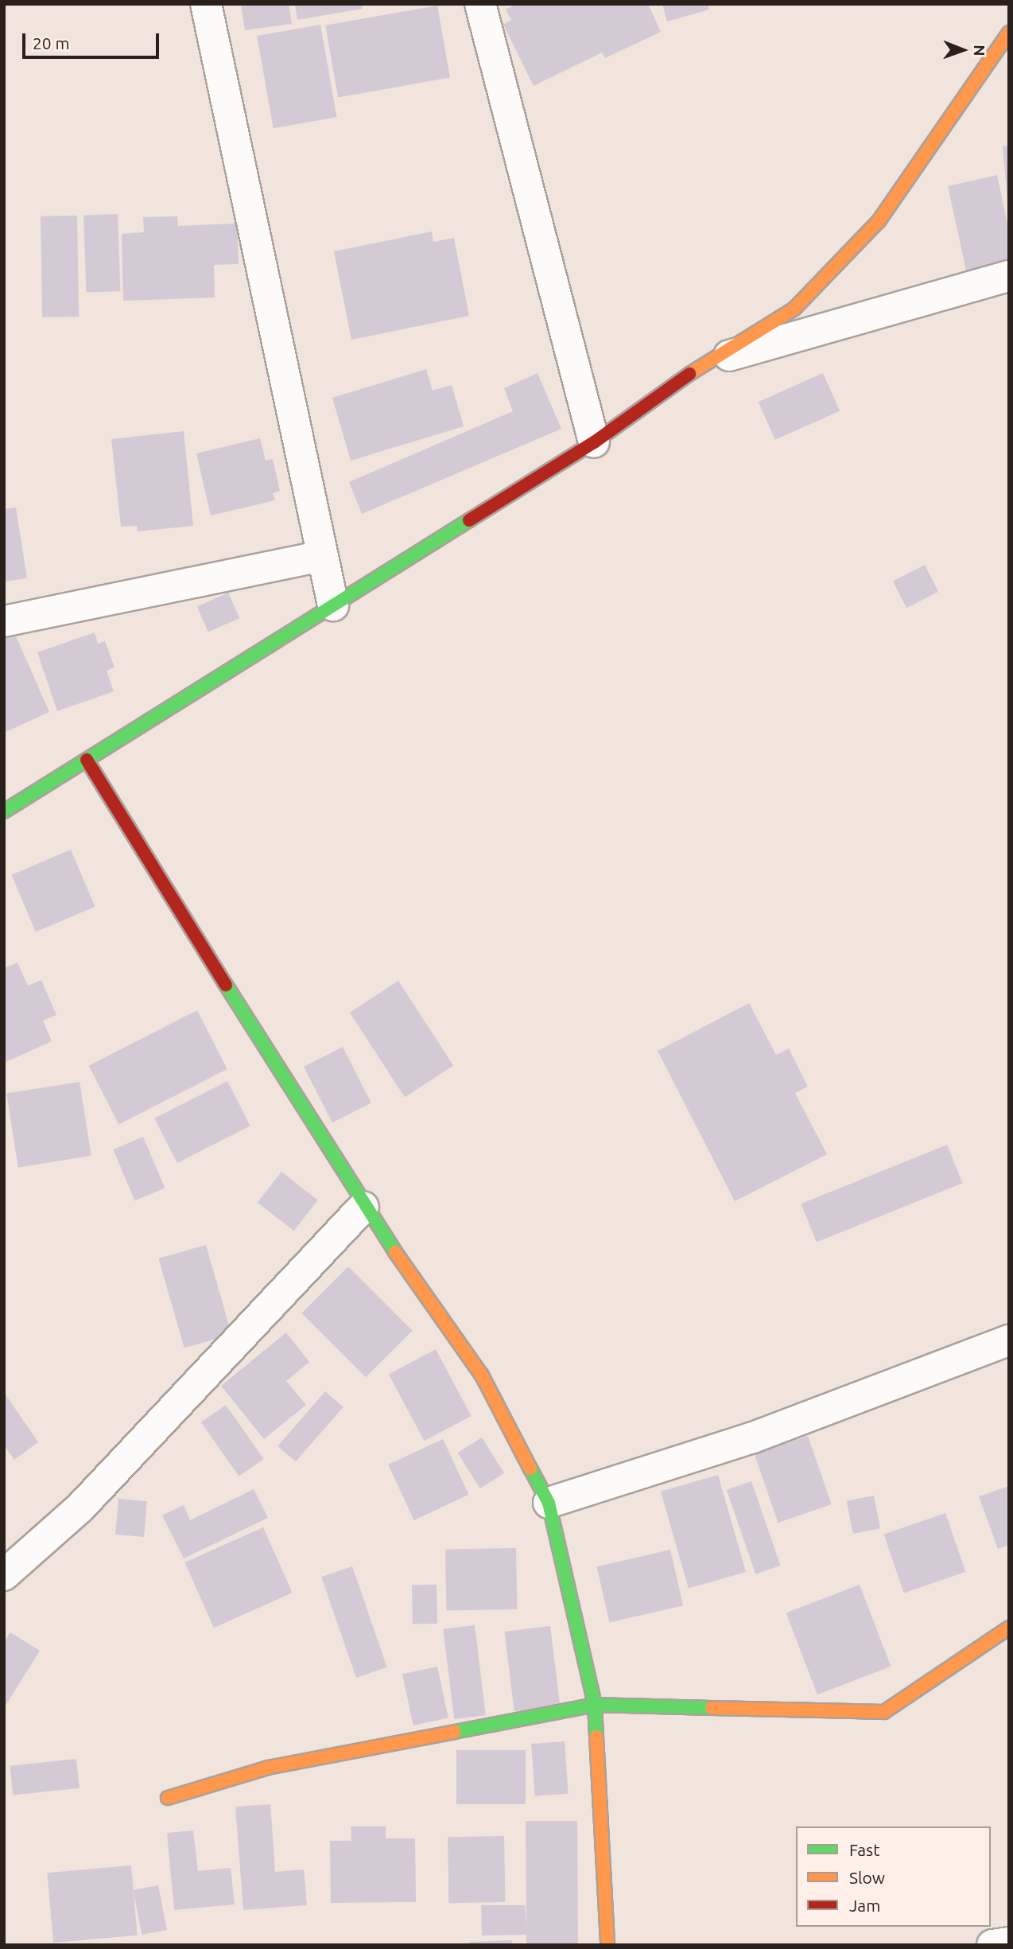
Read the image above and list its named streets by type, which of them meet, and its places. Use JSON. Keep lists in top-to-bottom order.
{
  "legend": ["Fast", "Slow", "Jam"],
  "scale_bar": "20 m",
  "north": "right"
}
